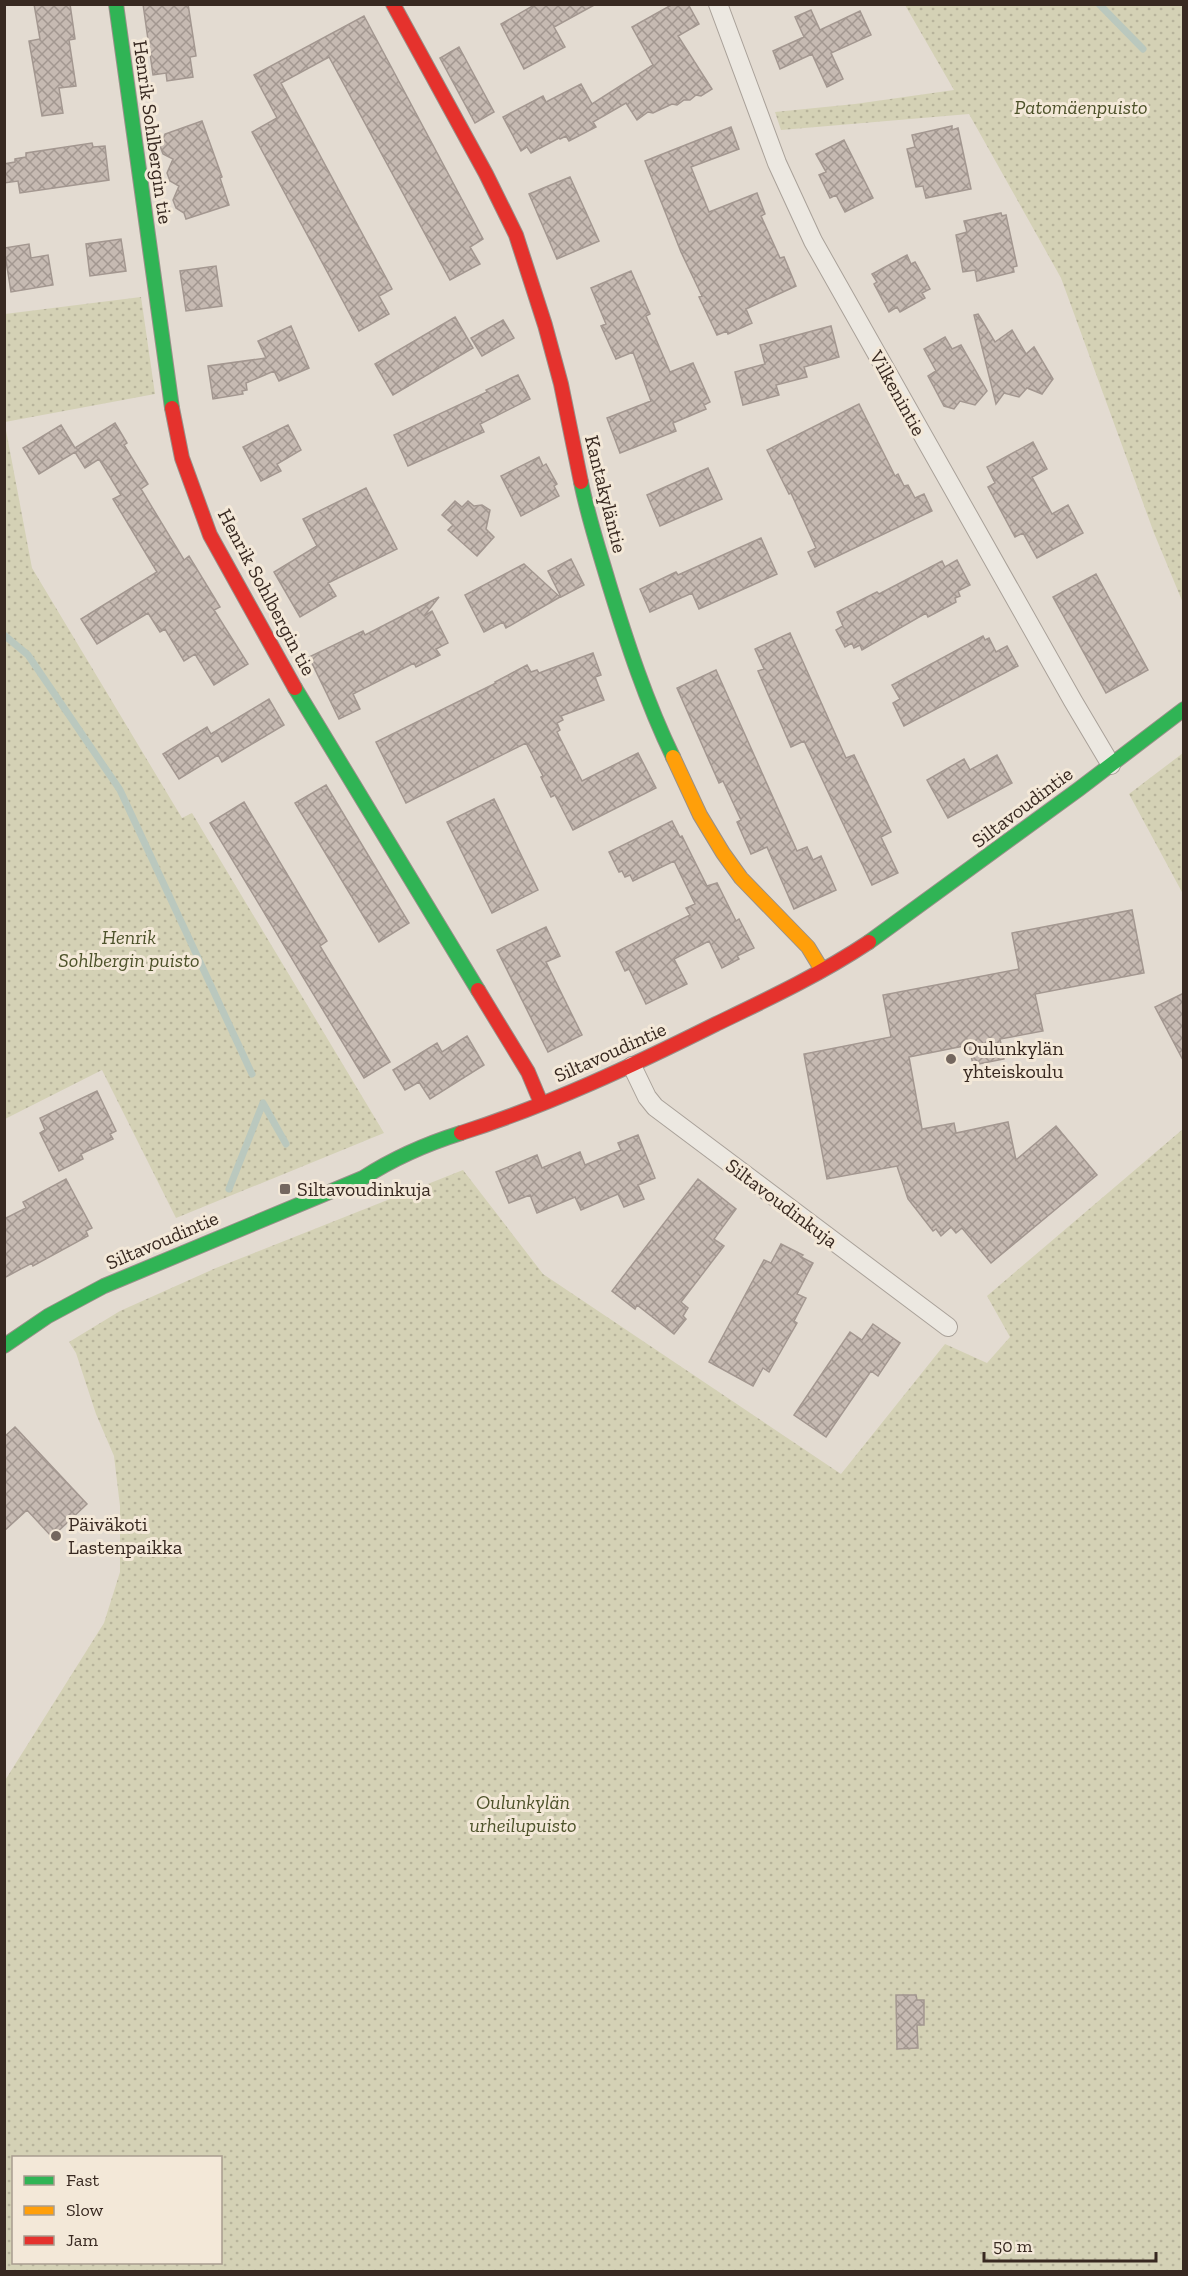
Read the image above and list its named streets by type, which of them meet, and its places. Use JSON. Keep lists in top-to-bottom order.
{
  "streets": {
    "street": [
      "Henrik Sohlbergin tie",
      "Vilkenintie",
      "Kantakyläntie",
      "Siltavoudintie",
      "Siltavoudinkuja"
    ]
  },
  "crossings": [
    ["Henrik Sohlbergin tie", "Siltavoudintie"],
    ["Vilkenintie", "Siltavoudintie"],
    ["Kantakyläntie", "Siltavoudintie"],
    ["Siltavoudintie", "Siltavoudinkuja"]
  ],
  "parks": ["Patomäenpuisto", "Henrik Sohlbergin puisto", "Oulunkylän urheilupuisto"],
  "places": {
    "other": ["Oulunkylän yhteiskoulu", "Päiväkoti Lastenpaikka"],
    "transit": ["Siltavoudinkuja"]
  },
  "legend": ["Fast", "Slow", "Jam"],
  "scale_bar": "50 m"
}
